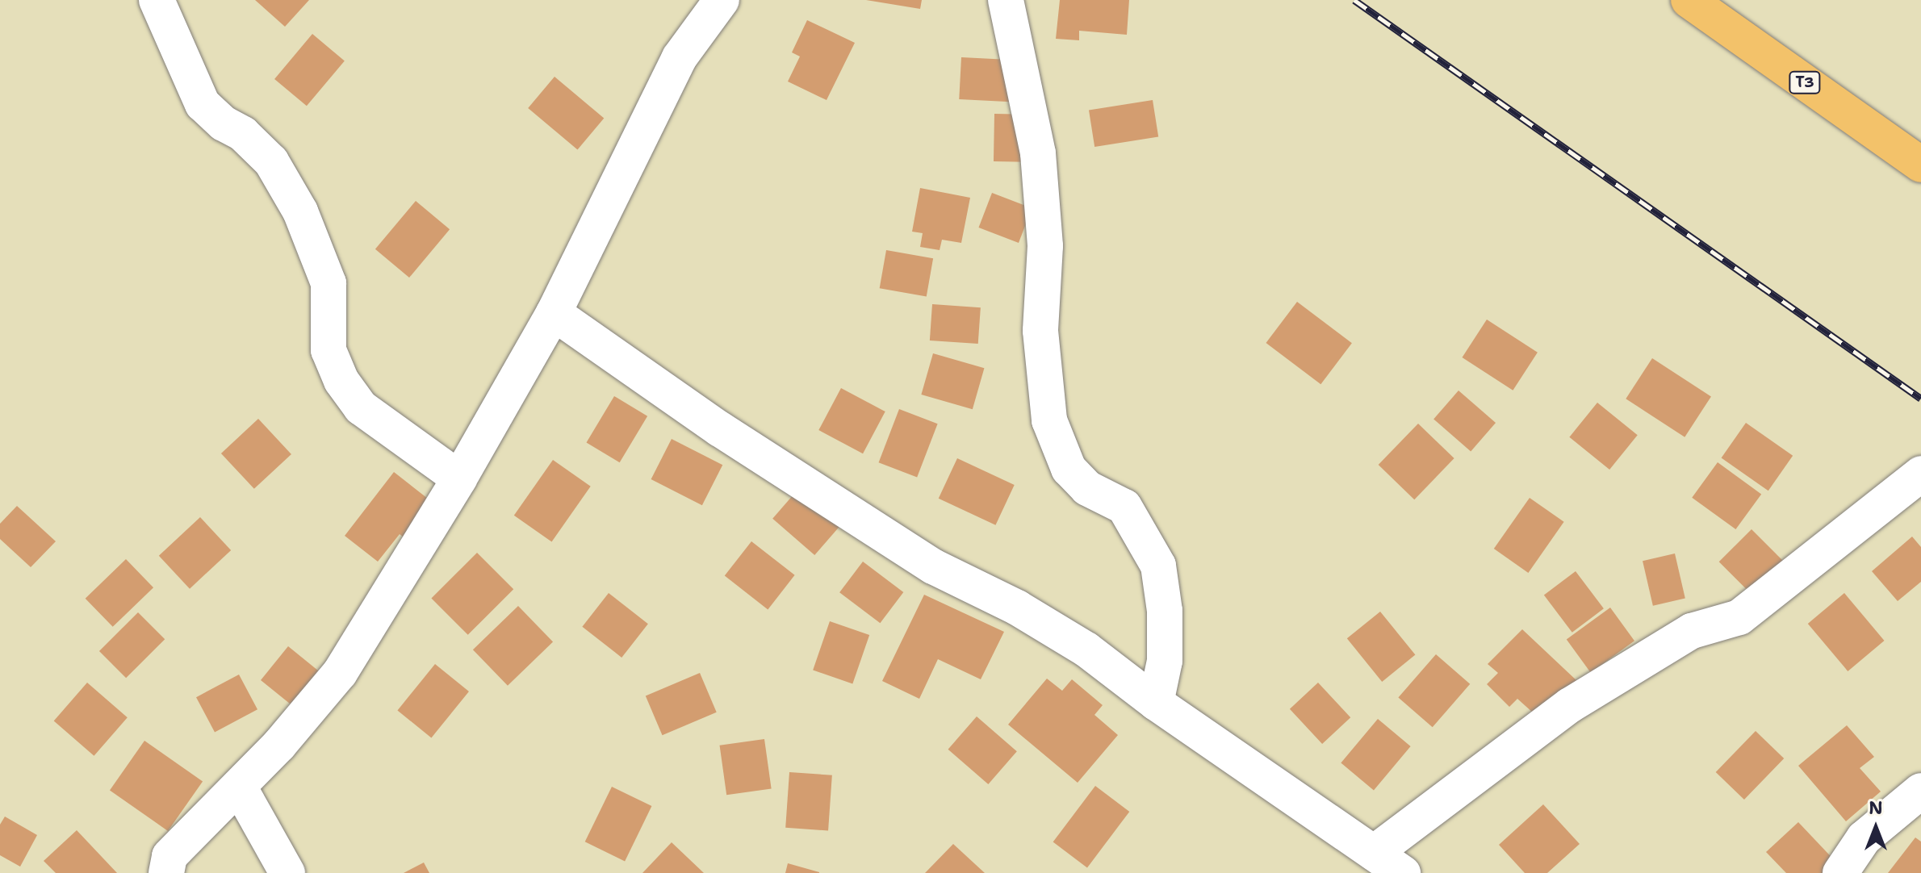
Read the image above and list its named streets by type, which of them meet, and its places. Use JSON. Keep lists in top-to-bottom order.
{
  "streets": {
    "highway": ["T3"]
  },
  "north": "top"
}
